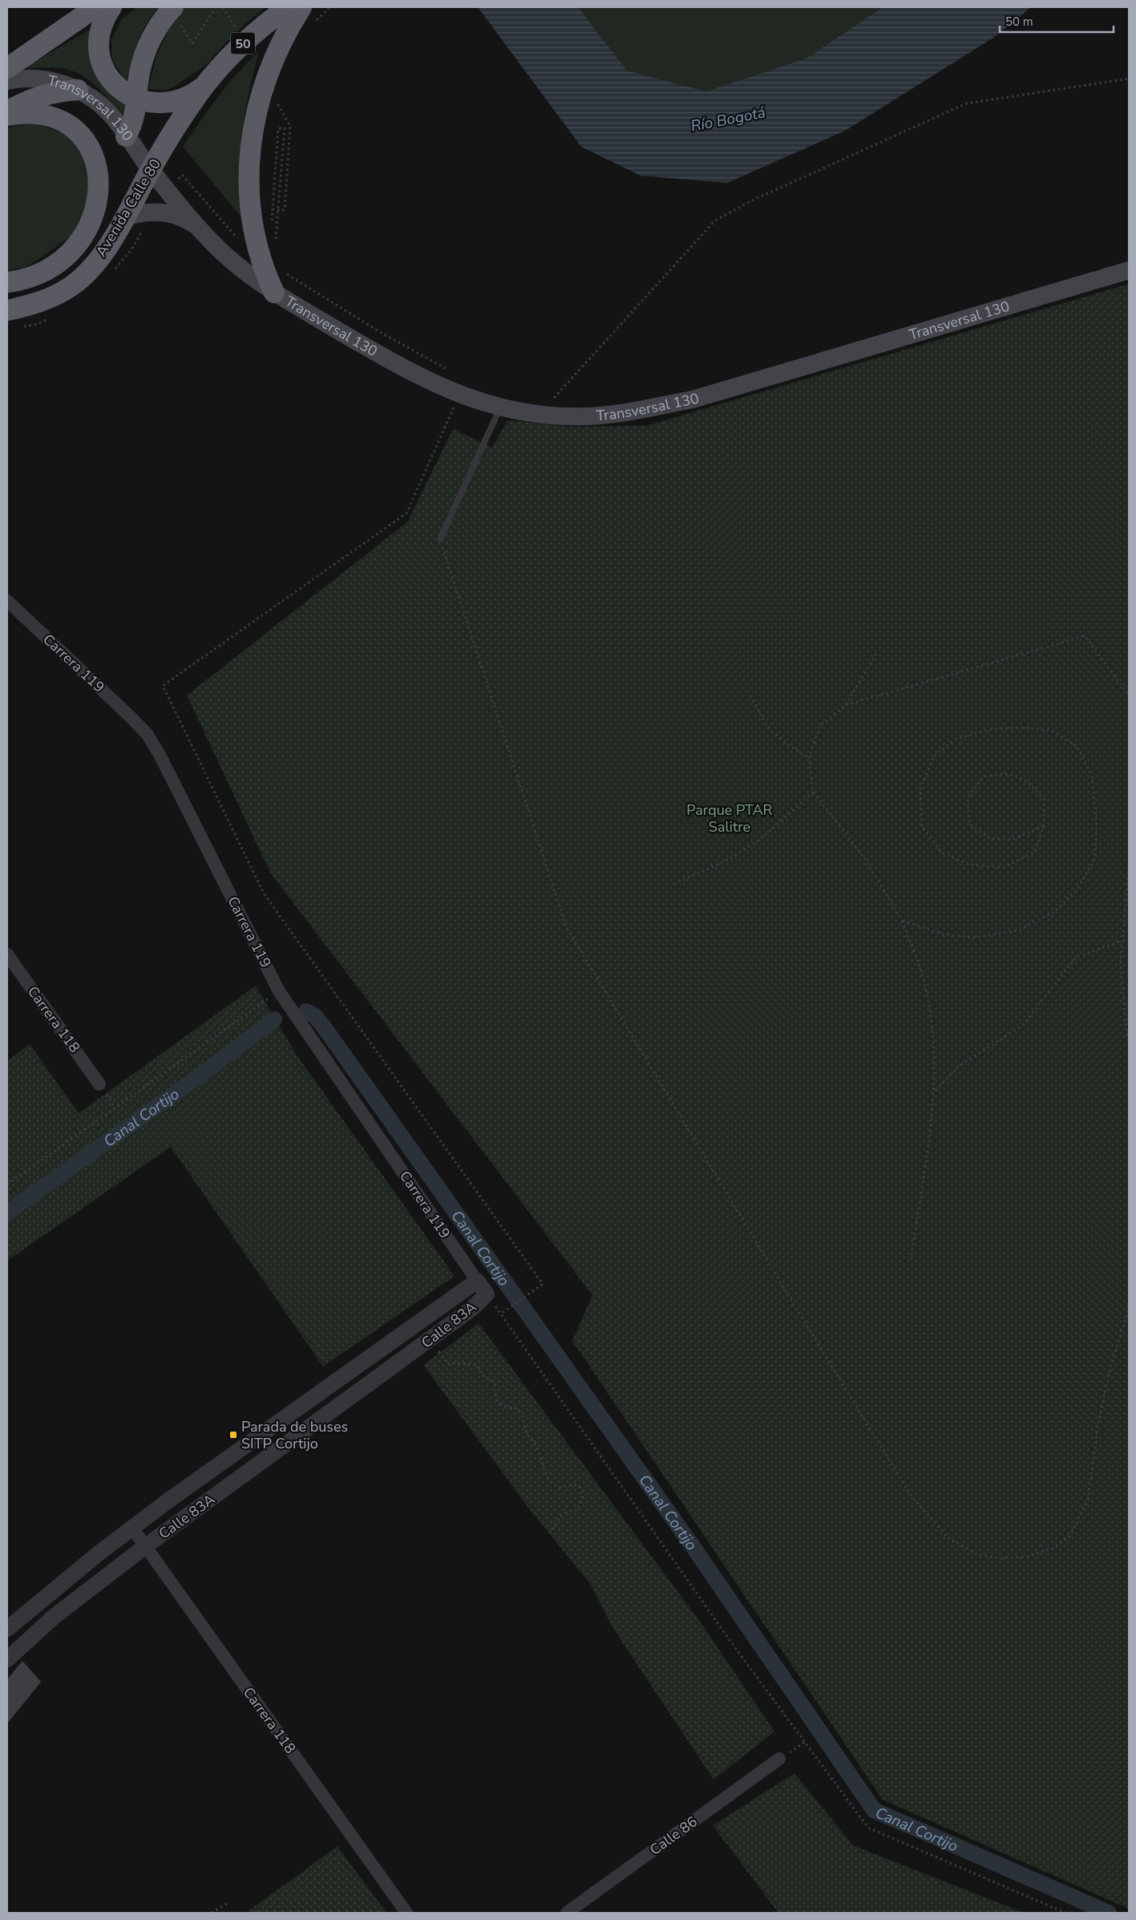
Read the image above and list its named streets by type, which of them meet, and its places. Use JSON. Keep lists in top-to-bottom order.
{
  "streets": {
    "highway": ["50", "Avenida Calle 80"],
    "main road": ["Transversal 130"],
    "street": [
      "Carrera 119",
      "Carrera 118",
      "Calle 83A",
      "Calle 86"
    ]
  },
  "crossings": [
    ["50", "Avenida Calle 80"],
    ["Transversal 130", "Avenida Calle 80"],
    ["Carrera 119", "Calle 83A"],
    ["Carrera 118", "Calle 83A"]
  ],
  "water": ["Río Bogotá", "Canal Cortijo"],
  "parks": ["Parque PTAR Salitre"],
  "places": {
    "transit": ["Parada de buses SITP Cortijo"]
  },
  "scale_bar": "50 m"
}
